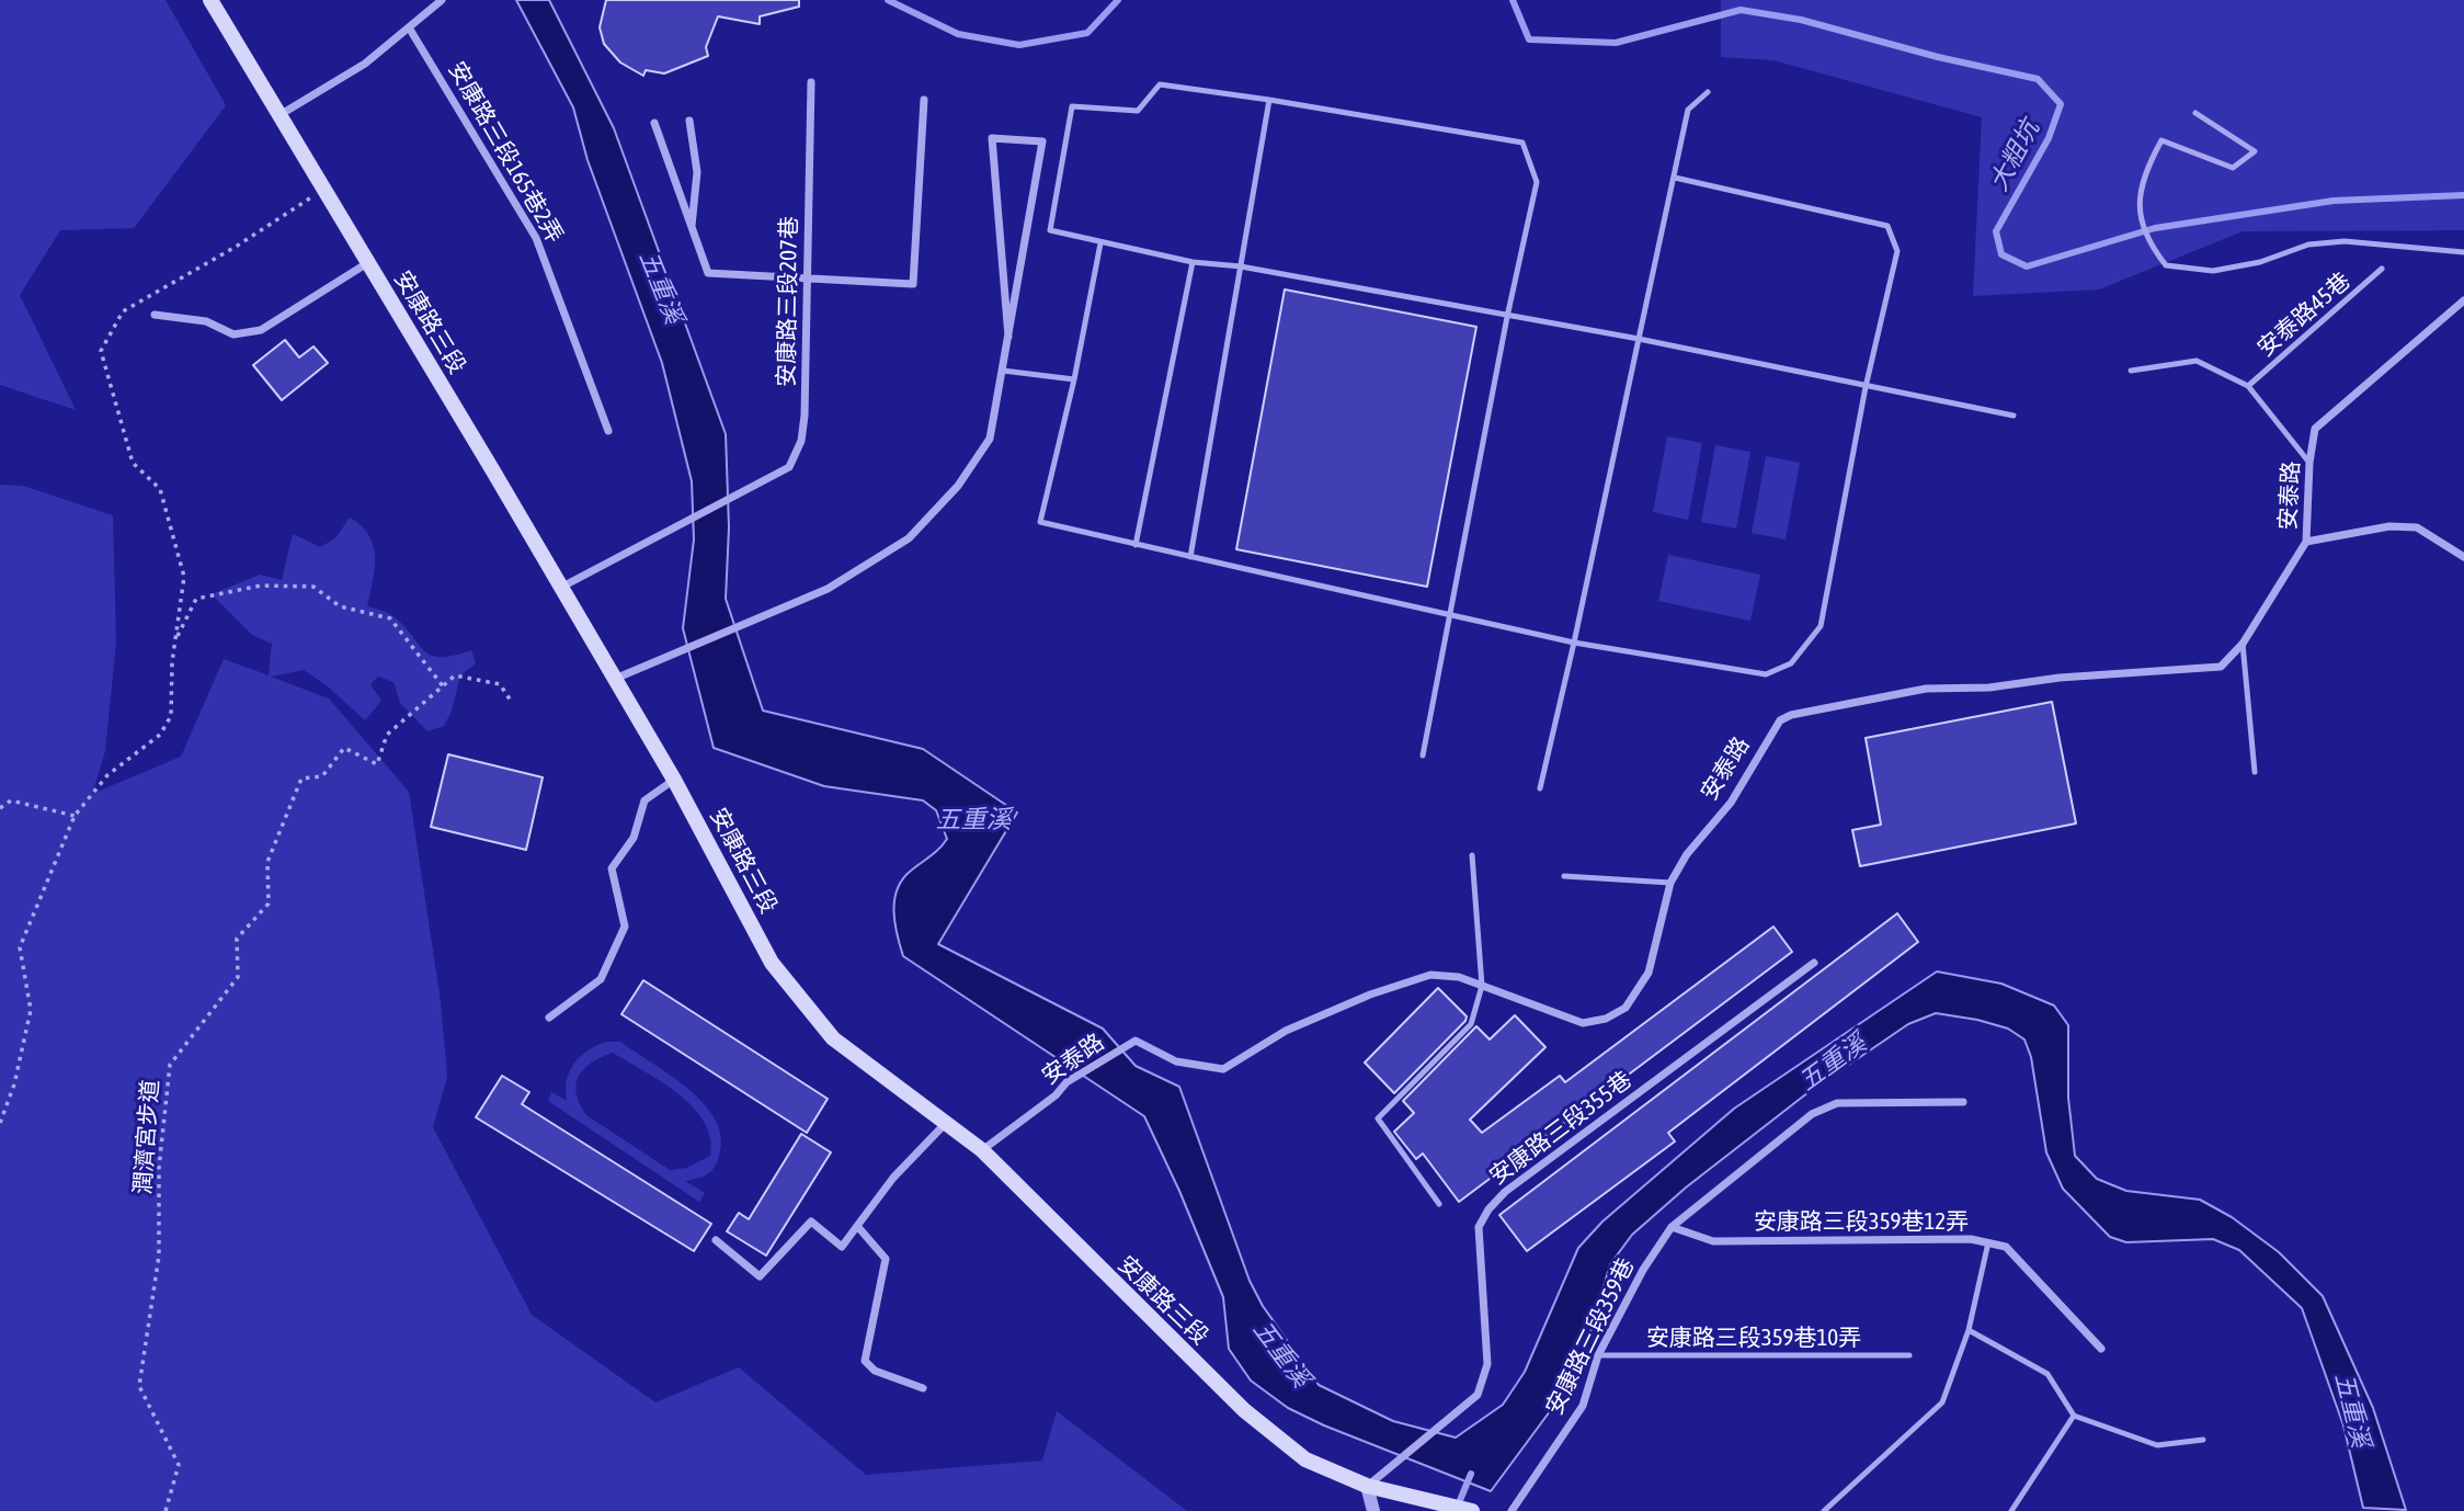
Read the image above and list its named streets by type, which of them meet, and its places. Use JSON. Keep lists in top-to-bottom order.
{
  "streets": {
    "main road": ["安康路三段"],
    "street": [
      "安康路三段165巷2弄",
      "安康路三段207巷",
      "安泰路",
      "安康路三段355巷",
      "安康路三段359巷12弄",
      "安康路三段359巷"
    ],
    "lane": ["安泰路45巷", "安康路三段359巷10弄"],
    "path": ["潤濟宮步道"]
  },
  "crossings": [
    ["安康路三段207巷", "安康路三段"],
    ["安泰路45巷", "安泰路"],
    ["安康路三段", "安泰路"],
    ["安康路三段", "安康路三段355巷"],
    ["安康路三段359巷12弄", "安康路三段359巷"],
    ["安康路三段359巷", "安康路三段359巷10弄"]
  ],
  "water": ["大粗坑", "五重溪"]
}
